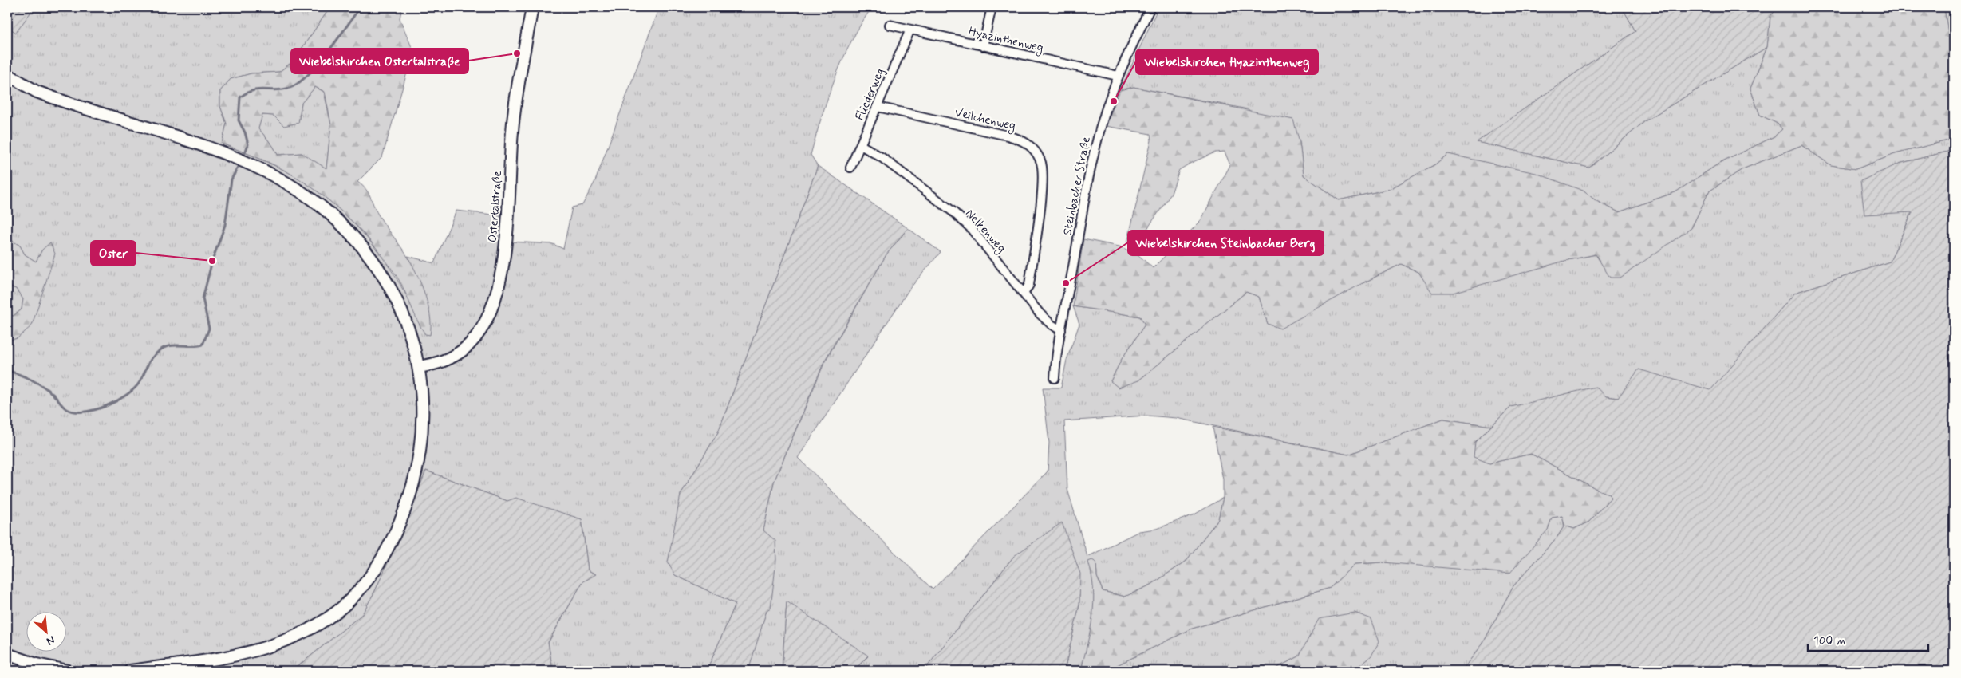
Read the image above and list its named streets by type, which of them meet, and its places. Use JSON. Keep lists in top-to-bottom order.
{
  "streets": {
    "main road": ["Ostertalstraße"],
    "street": [
      "Hyazinthenweg",
      "Fliederweg",
      "Veilchenweg",
      "Steinbacher Straße",
      "Nelkenweg"
    ]
  },
  "crossings": [
    ["Hyazinthenweg", "Fliederweg"],
    ["Hyazinthenweg", "Steinbacher Straße"],
    ["Fliederweg", "Veilchenweg"],
    ["Fliederweg", "Nelkenweg"],
    ["Veilchenweg", "Nelkenweg"],
    ["Steinbacher Straße", "Nelkenweg"]
  ],
  "places": [
    "Wiebelskirchen Ostertalstraße",
    "Wiebelskirchen Hyazinthenweg",
    "Oster",
    "Wiebelskirchen Steinbacher Berg"
  ],
  "scale_bar": "100 m",
  "north": "bottom right"
}
